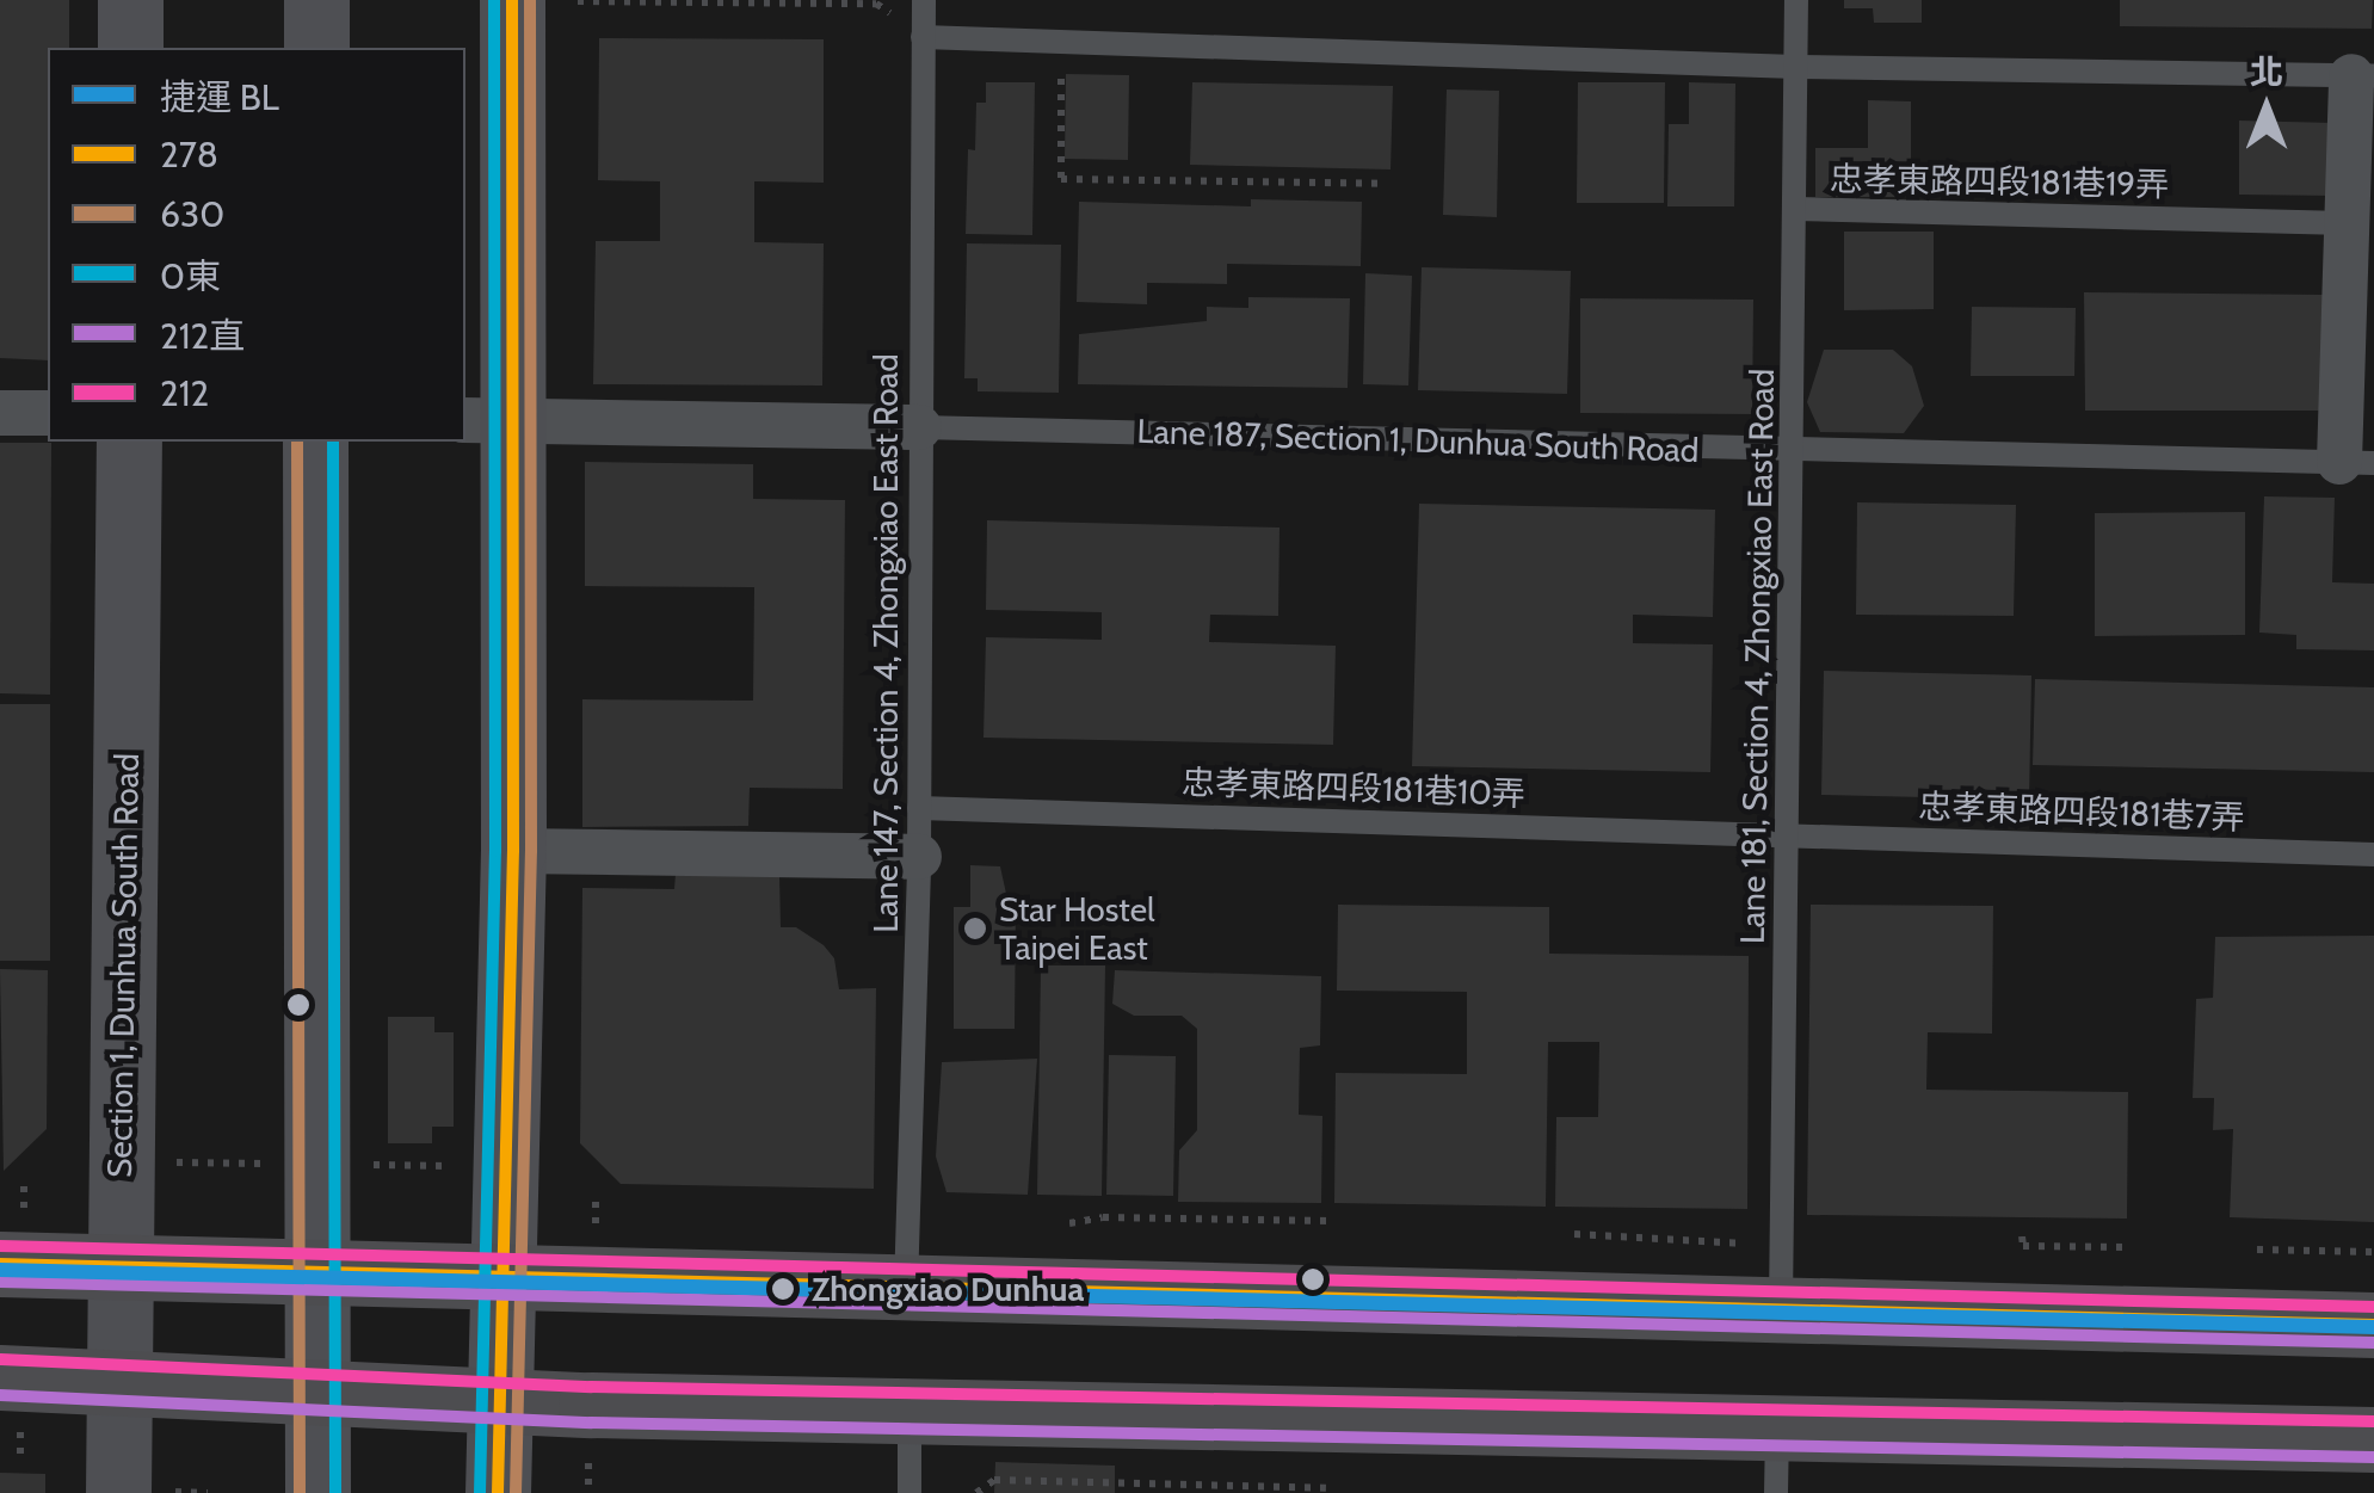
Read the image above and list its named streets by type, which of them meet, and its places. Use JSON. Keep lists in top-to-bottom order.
{
  "streets": {
    "main road": ["Section 1, Dunhua South Road"],
    "street": ["Lane 187, Section 1, Dunhua South Road"],
    "lane": [
      "忠孝東路四段181巷19弄",
      "Lane 147, Section 4, Zhongxiao East Road",
      "Lane 181, Section 4, Zhongxiao East Road",
      "忠孝東路四段181巷10弄",
      "忠孝東路四段181巷7弄"
    ]
  },
  "crossings": [
    ["忠孝東路四段181巷19弄", "Lane 181, Section 4, Zhongxiao East Road"],
    ["Lane 187, Section 1, Dunhua South Road", "Lane 147, Section 4, Zhongxiao East Road"],
    ["Lane 187, Section 1, Dunhua South Road", "Lane 181, Section 4, Zhongxiao East Road"],
    ["Lane 147, Section 4, Zhongxiao East Road", "忠孝東路四段181巷10弄"],
    ["Lane 181, Section 4, Zhongxiao East Road", "忠孝東路四段181巷10弄"],
    ["Lane 181, Section 4, Zhongxiao East Road", "忠孝東路四段181巷7弄"],
    ["忠孝東路四段181巷10弄", "忠孝東路四段181巷7弄"]
  ],
  "places": ["Star Hostel Taipei East", "Zhongxiao Dunhua"],
  "lines": [
    "transit line 278",
    "transit line 630",
    "transit line 0東",
    "transit line 212",
    "metro line BL",
    "transit line 212直"
  ],
  "legend": [
    "捷運 BL",
    "278",
    "630",
    "0東",
    "212直",
    "212"
  ],
  "north": "top"
}
